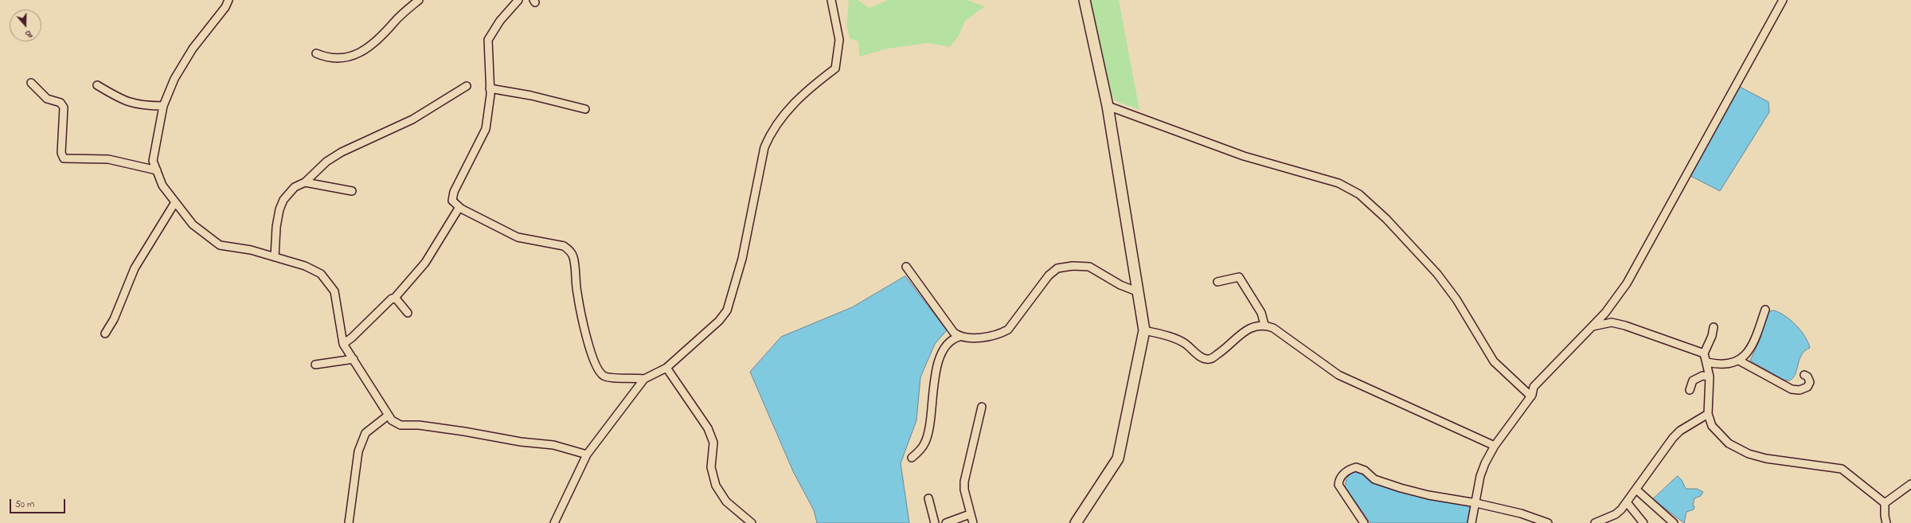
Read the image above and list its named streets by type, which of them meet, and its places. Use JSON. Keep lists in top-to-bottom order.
{
  "scale_bar": "50 m",
  "north": "bottom"
}
